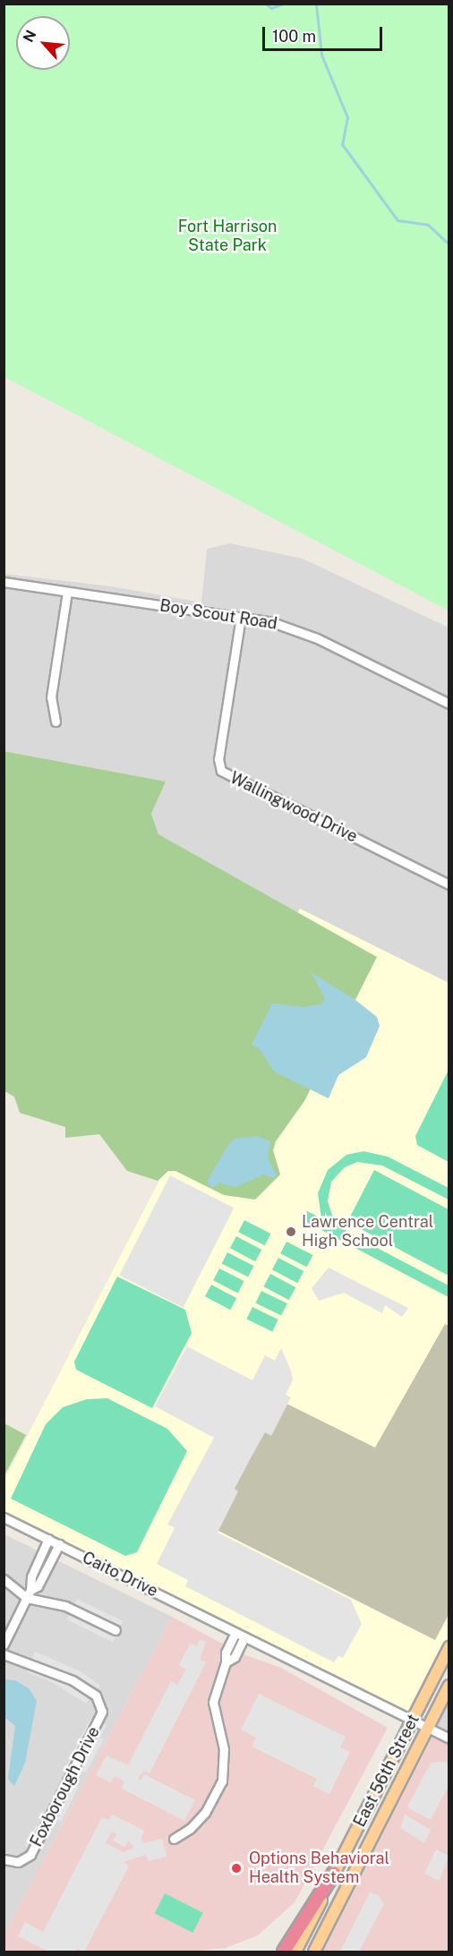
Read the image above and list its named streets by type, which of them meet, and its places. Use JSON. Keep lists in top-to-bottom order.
{
  "streets": {
    "main road": ["East 56th Street"],
    "street": [
      "Boy Scout Road",
      "Wallingwood Drive",
      "Caito Drive",
      "Foxborough Drive"
    ]
  },
  "crossings": [
    ["Boy Scout Road", "Wallingwood Drive"],
    ["Caito Drive", "East 56th Street"]
  ],
  "parks": ["Fort Harrison State Park"],
  "places": ["Lawrence Central High School", "Options Behavioral Health System"],
  "scale_bar": "100 m",
  "north": "top left"
}
